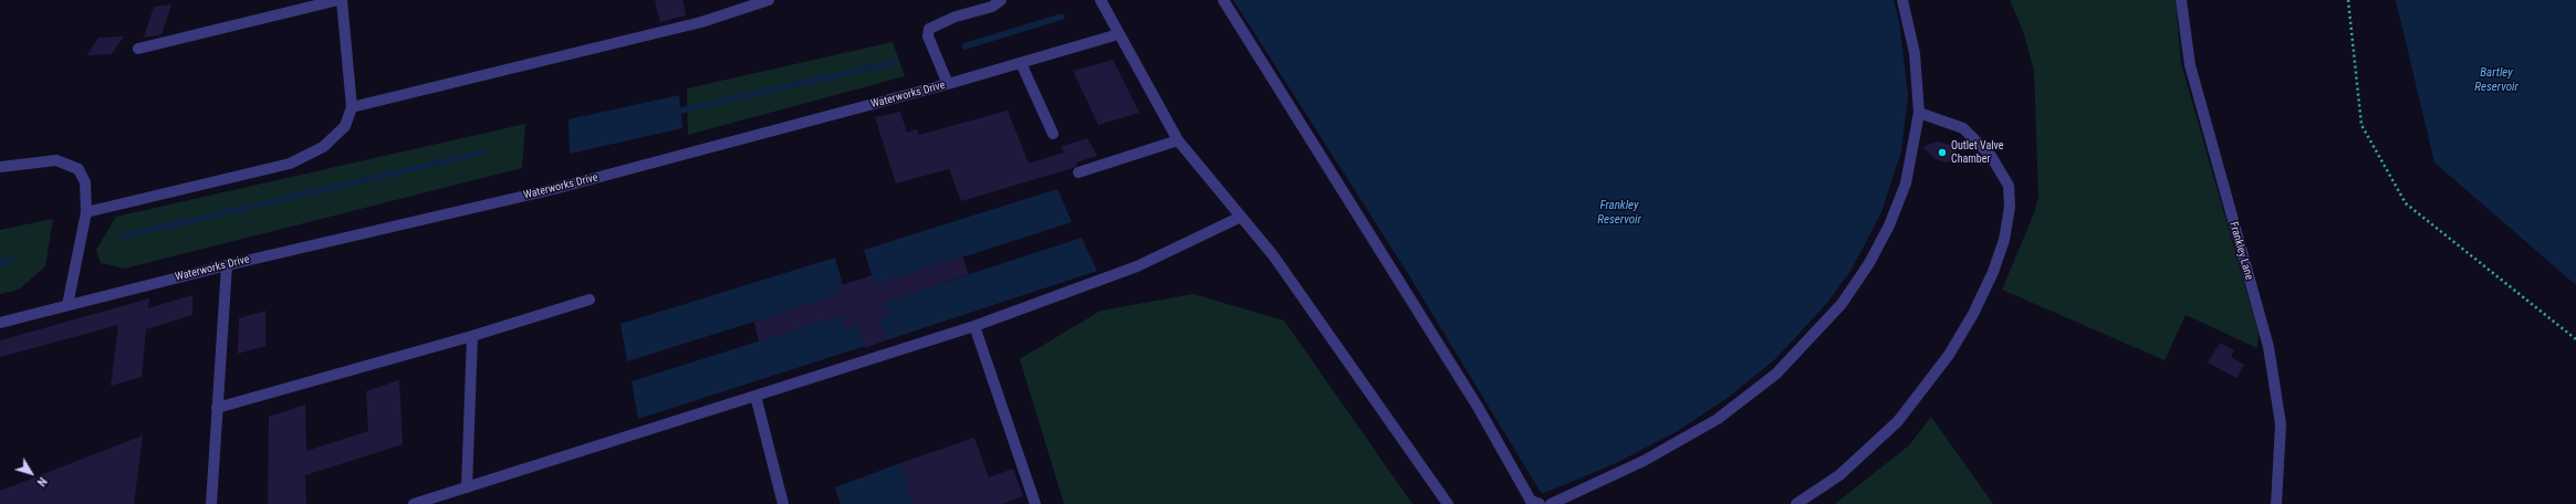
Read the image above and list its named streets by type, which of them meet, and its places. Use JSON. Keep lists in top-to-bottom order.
{
  "streets": {
    "street": ["Waterworks Drive", "Frankley Lane"]
  },
  "water": ["Bartley Reservoir", "Frankley Reservoir"],
  "places": ["Outlet Valve Chamber"],
  "north": "bottom right"
}
